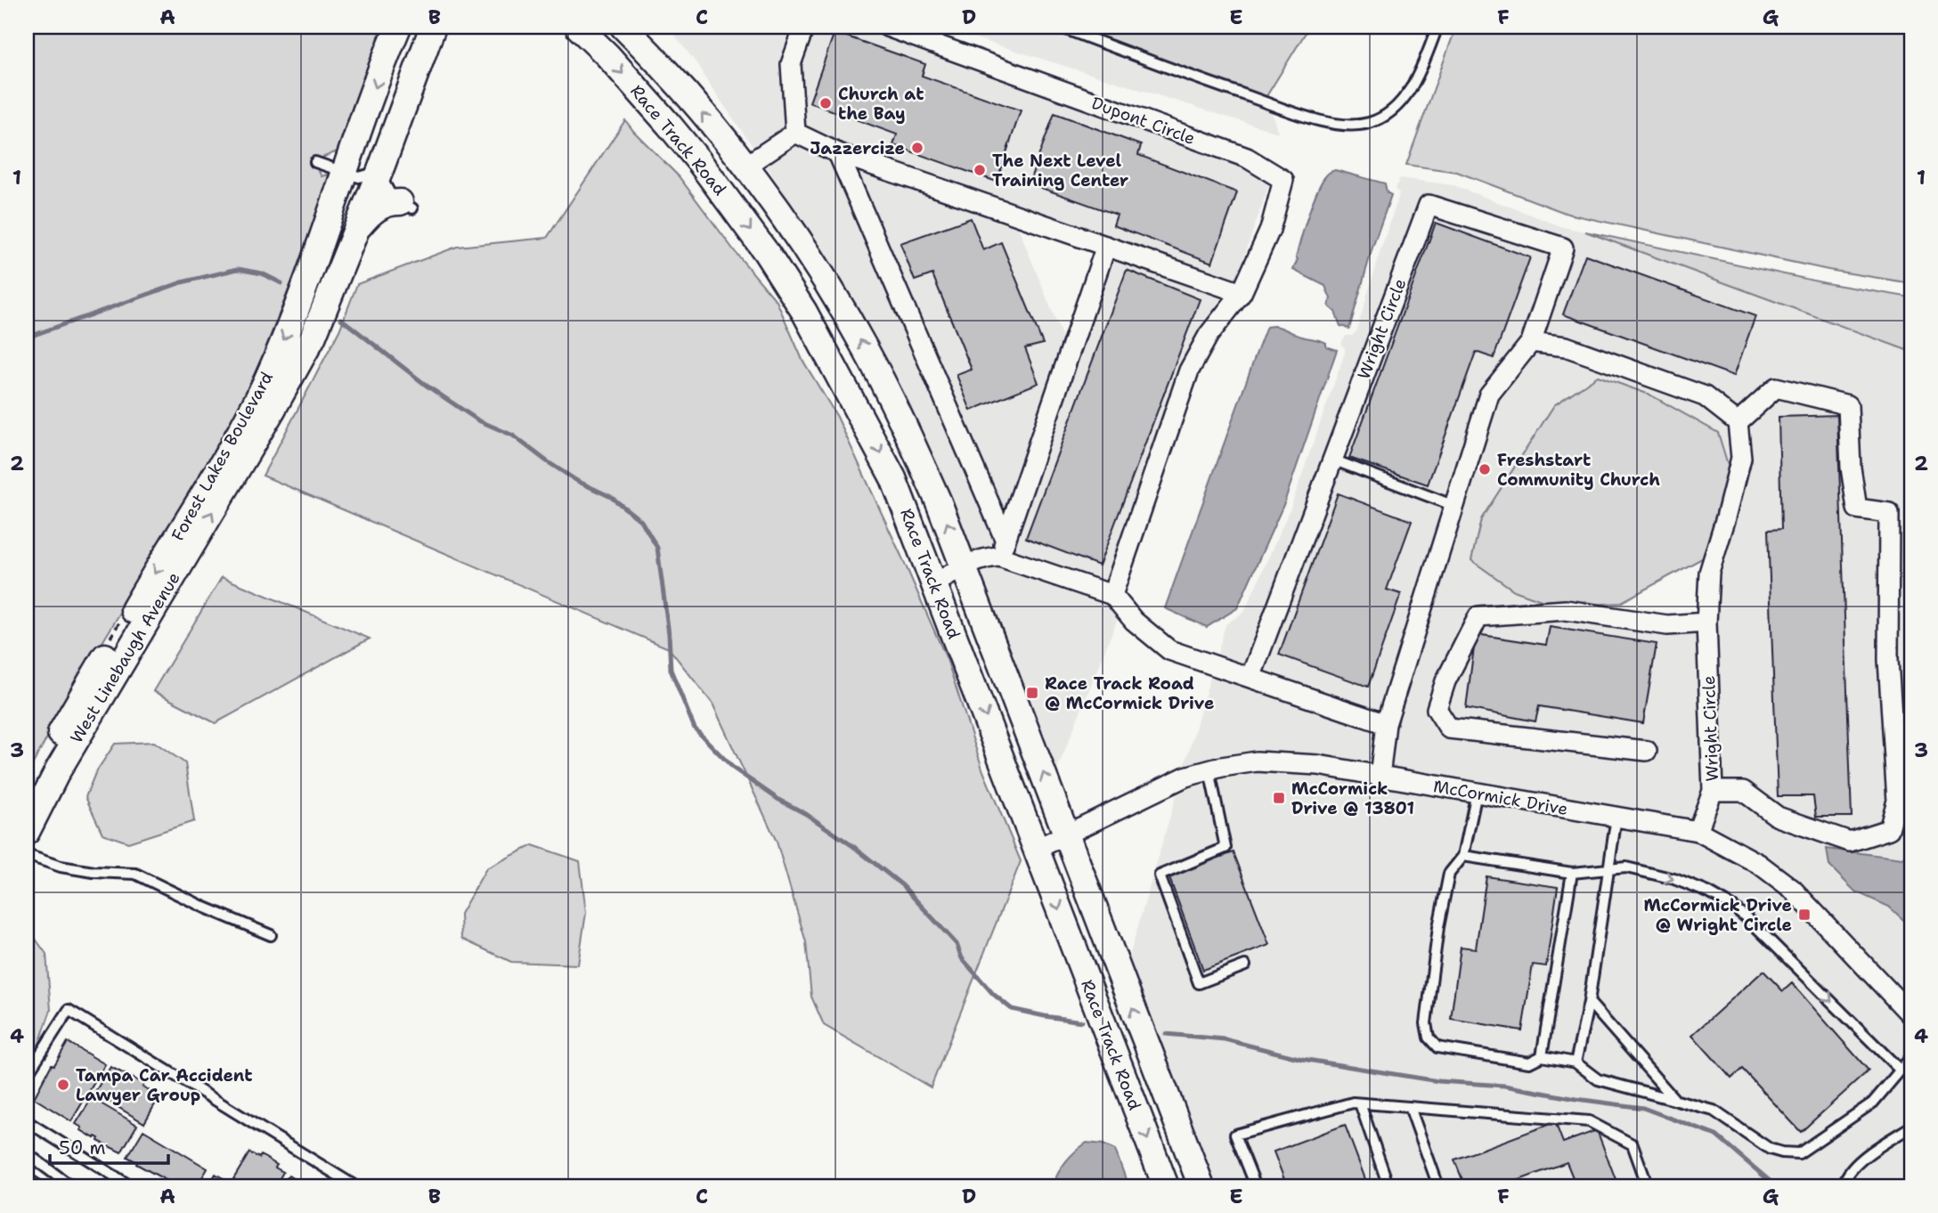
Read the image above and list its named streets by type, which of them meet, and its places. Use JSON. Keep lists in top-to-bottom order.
{
  "streets": {
    "main road": ["Race Track Road", "Forest Lakes Boulevard", "West Linebaugh Avenue"],
    "street": ["Dupont Circle", "Wright Circle", "McCormick Drive"]
  },
  "crossings": [
    ["Race Track Road", "McCormick Drive"],
    ["Wright Circle", "McCormick Drive"]
  ],
  "one_way": ["West Linebaugh Avenue"],
  "places": {
    "other": [
      "Church at the Bay",
      "Jazzercize",
      "The Next Level Training Center",
      "Freshstart Community Church",
      "Tampa Car Accident Lawyer Group"
    ],
    "transit": ["Race Track Road @ McCormick Drive", "McCormick Drive @ 13801", "McCormick Drive @ Wright Circle"]
  },
  "scale_bar": "50 m",
  "grid": {
    "columns": [
      "A",
      "B",
      "C",
      "D",
      "E",
      "F",
      "G"
    ],
    "rows": [
      "1",
      "2",
      "3",
      "4"
    ]
  }
}
